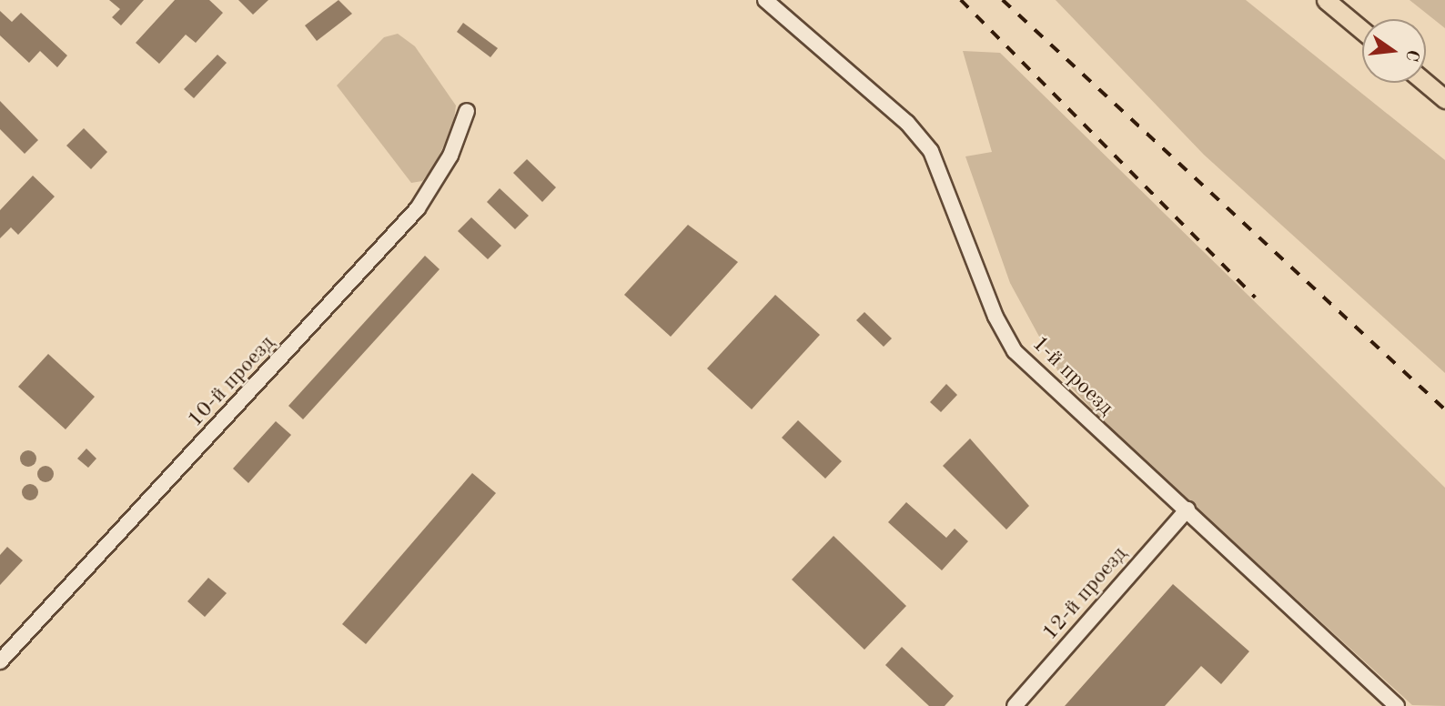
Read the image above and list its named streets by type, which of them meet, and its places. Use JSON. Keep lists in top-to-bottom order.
{
  "streets": {
    "street": ["1-й проезд", "10-й проезд", "12-й проезд"]
  },
  "crossings": [
    ["1-й проезд", "12-й проезд"]
  ],
  "north": "right"
}
